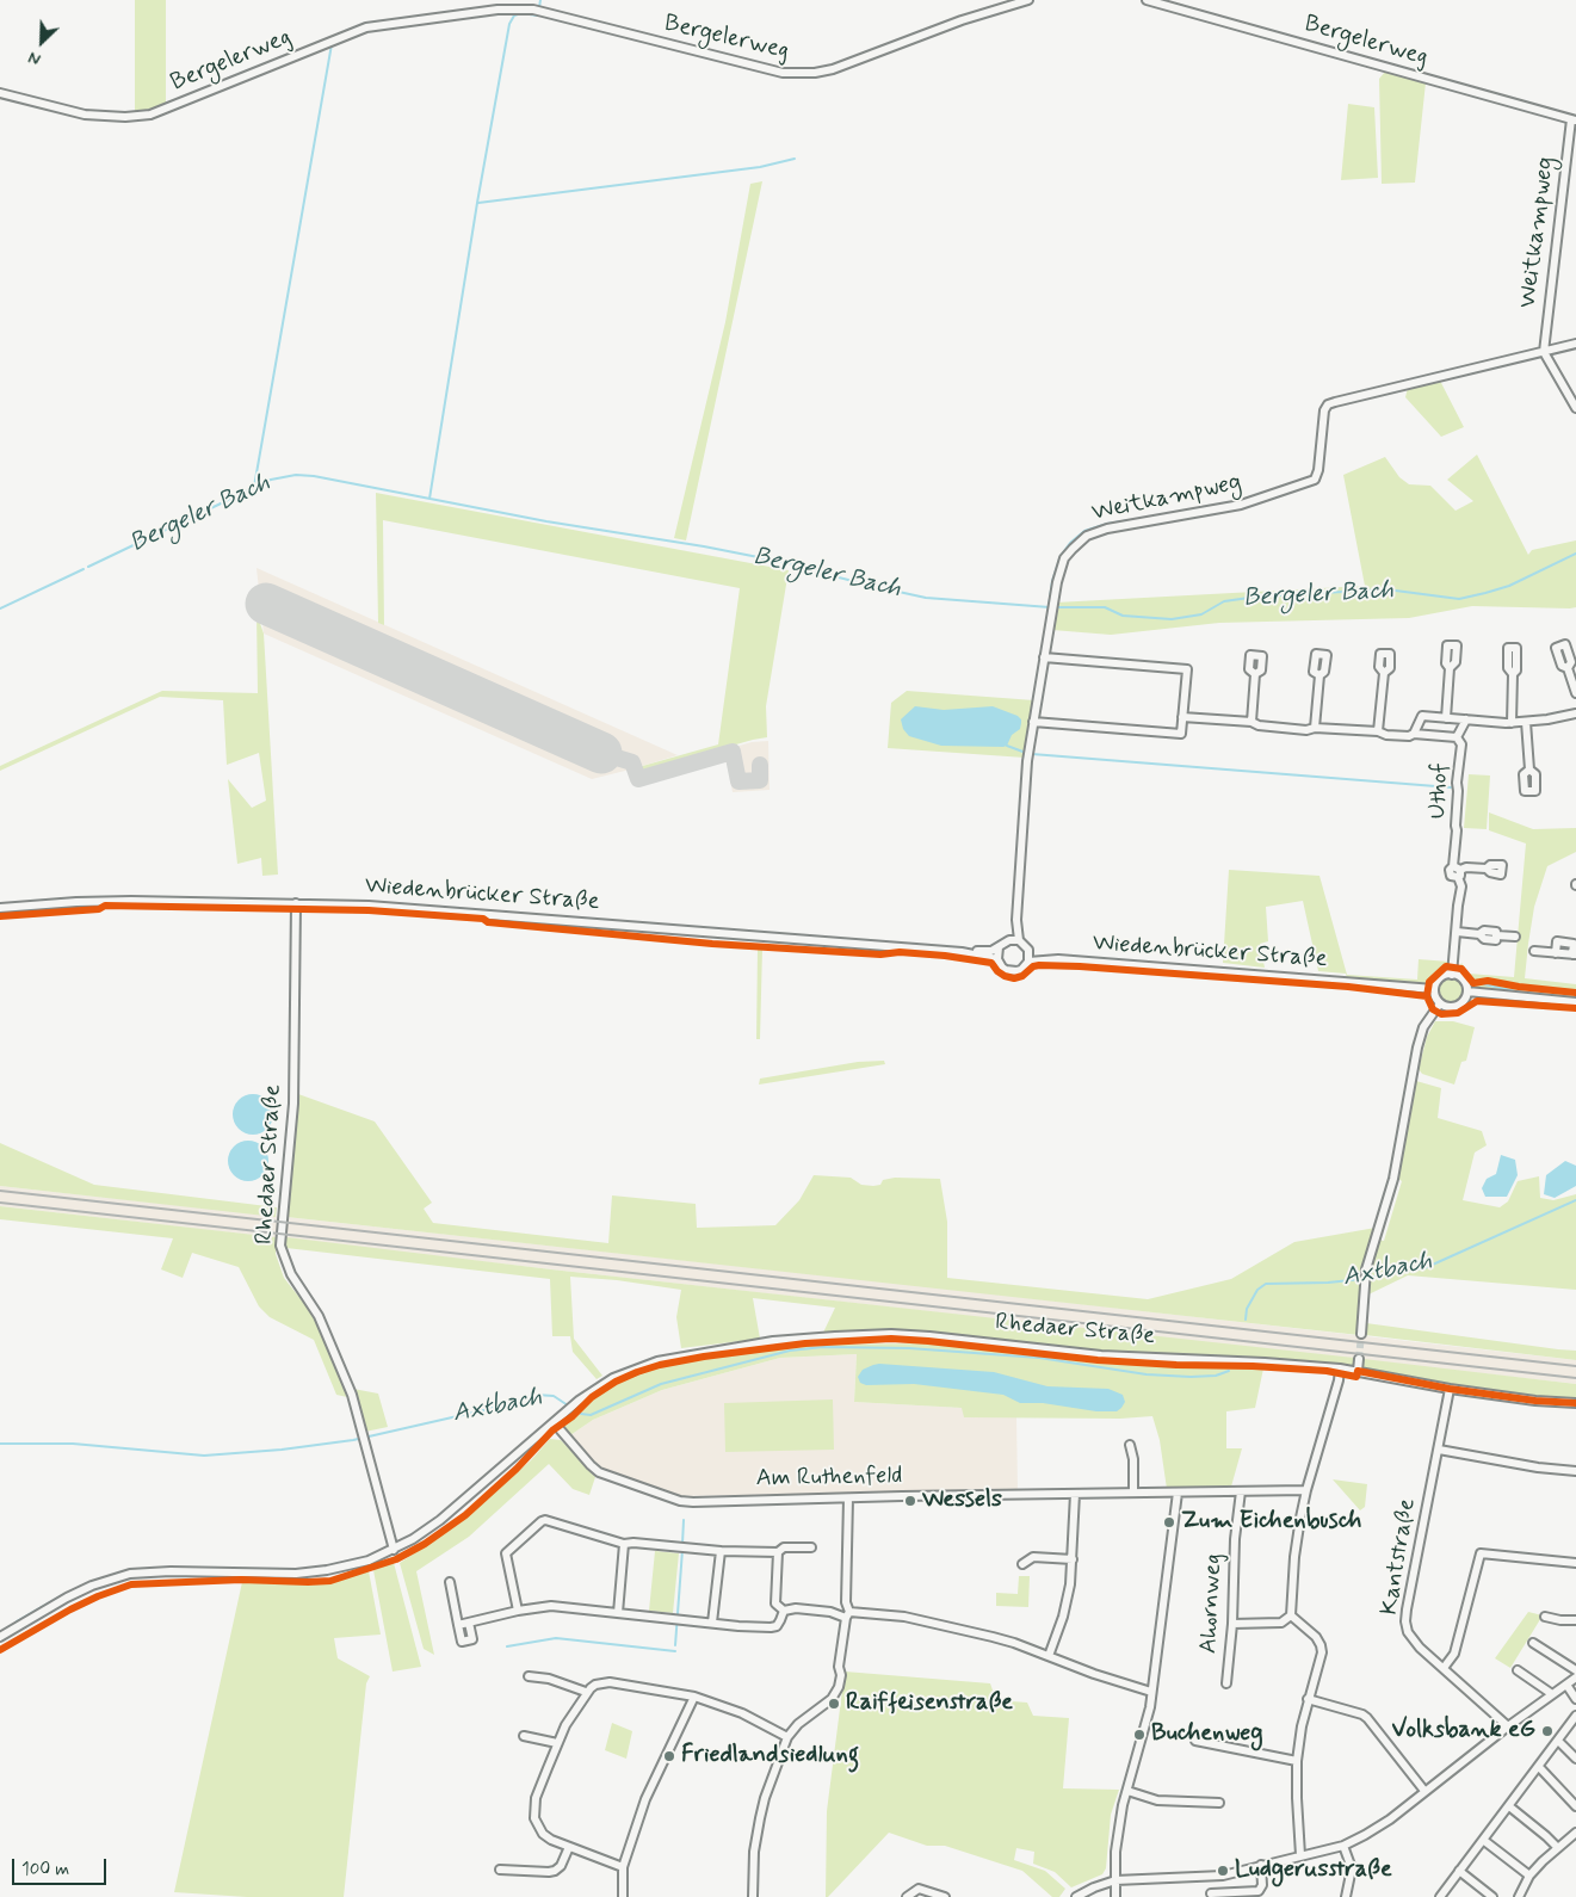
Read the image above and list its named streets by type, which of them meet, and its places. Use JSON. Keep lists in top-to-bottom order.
{
  "streets": {
    "street": [
      "Bergelerweg",
      "Weitkampweg",
      "Uthof",
      "Wiedenbrücker Straße",
      "Rhedaer Straße",
      "Am Ruthenfeld",
      "Kantstraße",
      "Ahornweg"
    ]
  },
  "crossings": [
    ["Bergelerweg", "Weitkampweg"],
    ["Uthof", "Wiedenbrücker Straße"],
    ["Wiedenbrücker Straße", "Rhedaer Straße"],
    ["Rhedaer Straße", "Am Ruthenfeld"],
    ["Rhedaer Straße", "Kantstraße"],
    ["Am Ruthenfeld", "Ahornweg"]
  ],
  "water": ["Bergeler Bach", "Axtbach"],
  "places": [
    "Wessels",
    "Zum Eichenbusch",
    "Raiffeisenstraße",
    "Volksbank eG",
    "Buchenweg",
    "Friedlandsiedlung",
    "Ludgerusstraße"
  ],
  "scale_bar": "100 m",
  "north": "bottom left"
}
